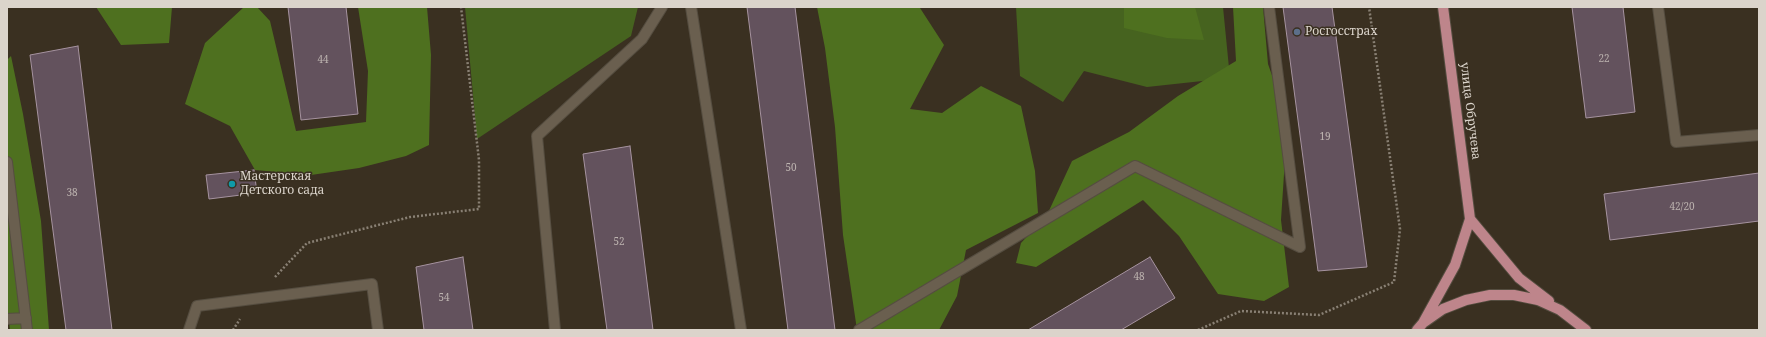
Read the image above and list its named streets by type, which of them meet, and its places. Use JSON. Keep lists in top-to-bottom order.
{
  "streets": {
    "main road": ["улица Обручева"]
  },
  "places": ["Росгосстрах", "Мастерская Детского сада"],
  "house_numbers": [
    "22",
    "44",
    "19",
    "50",
    "38",
    "42/20",
    "52",
    "48",
    "54"
  ]
}
